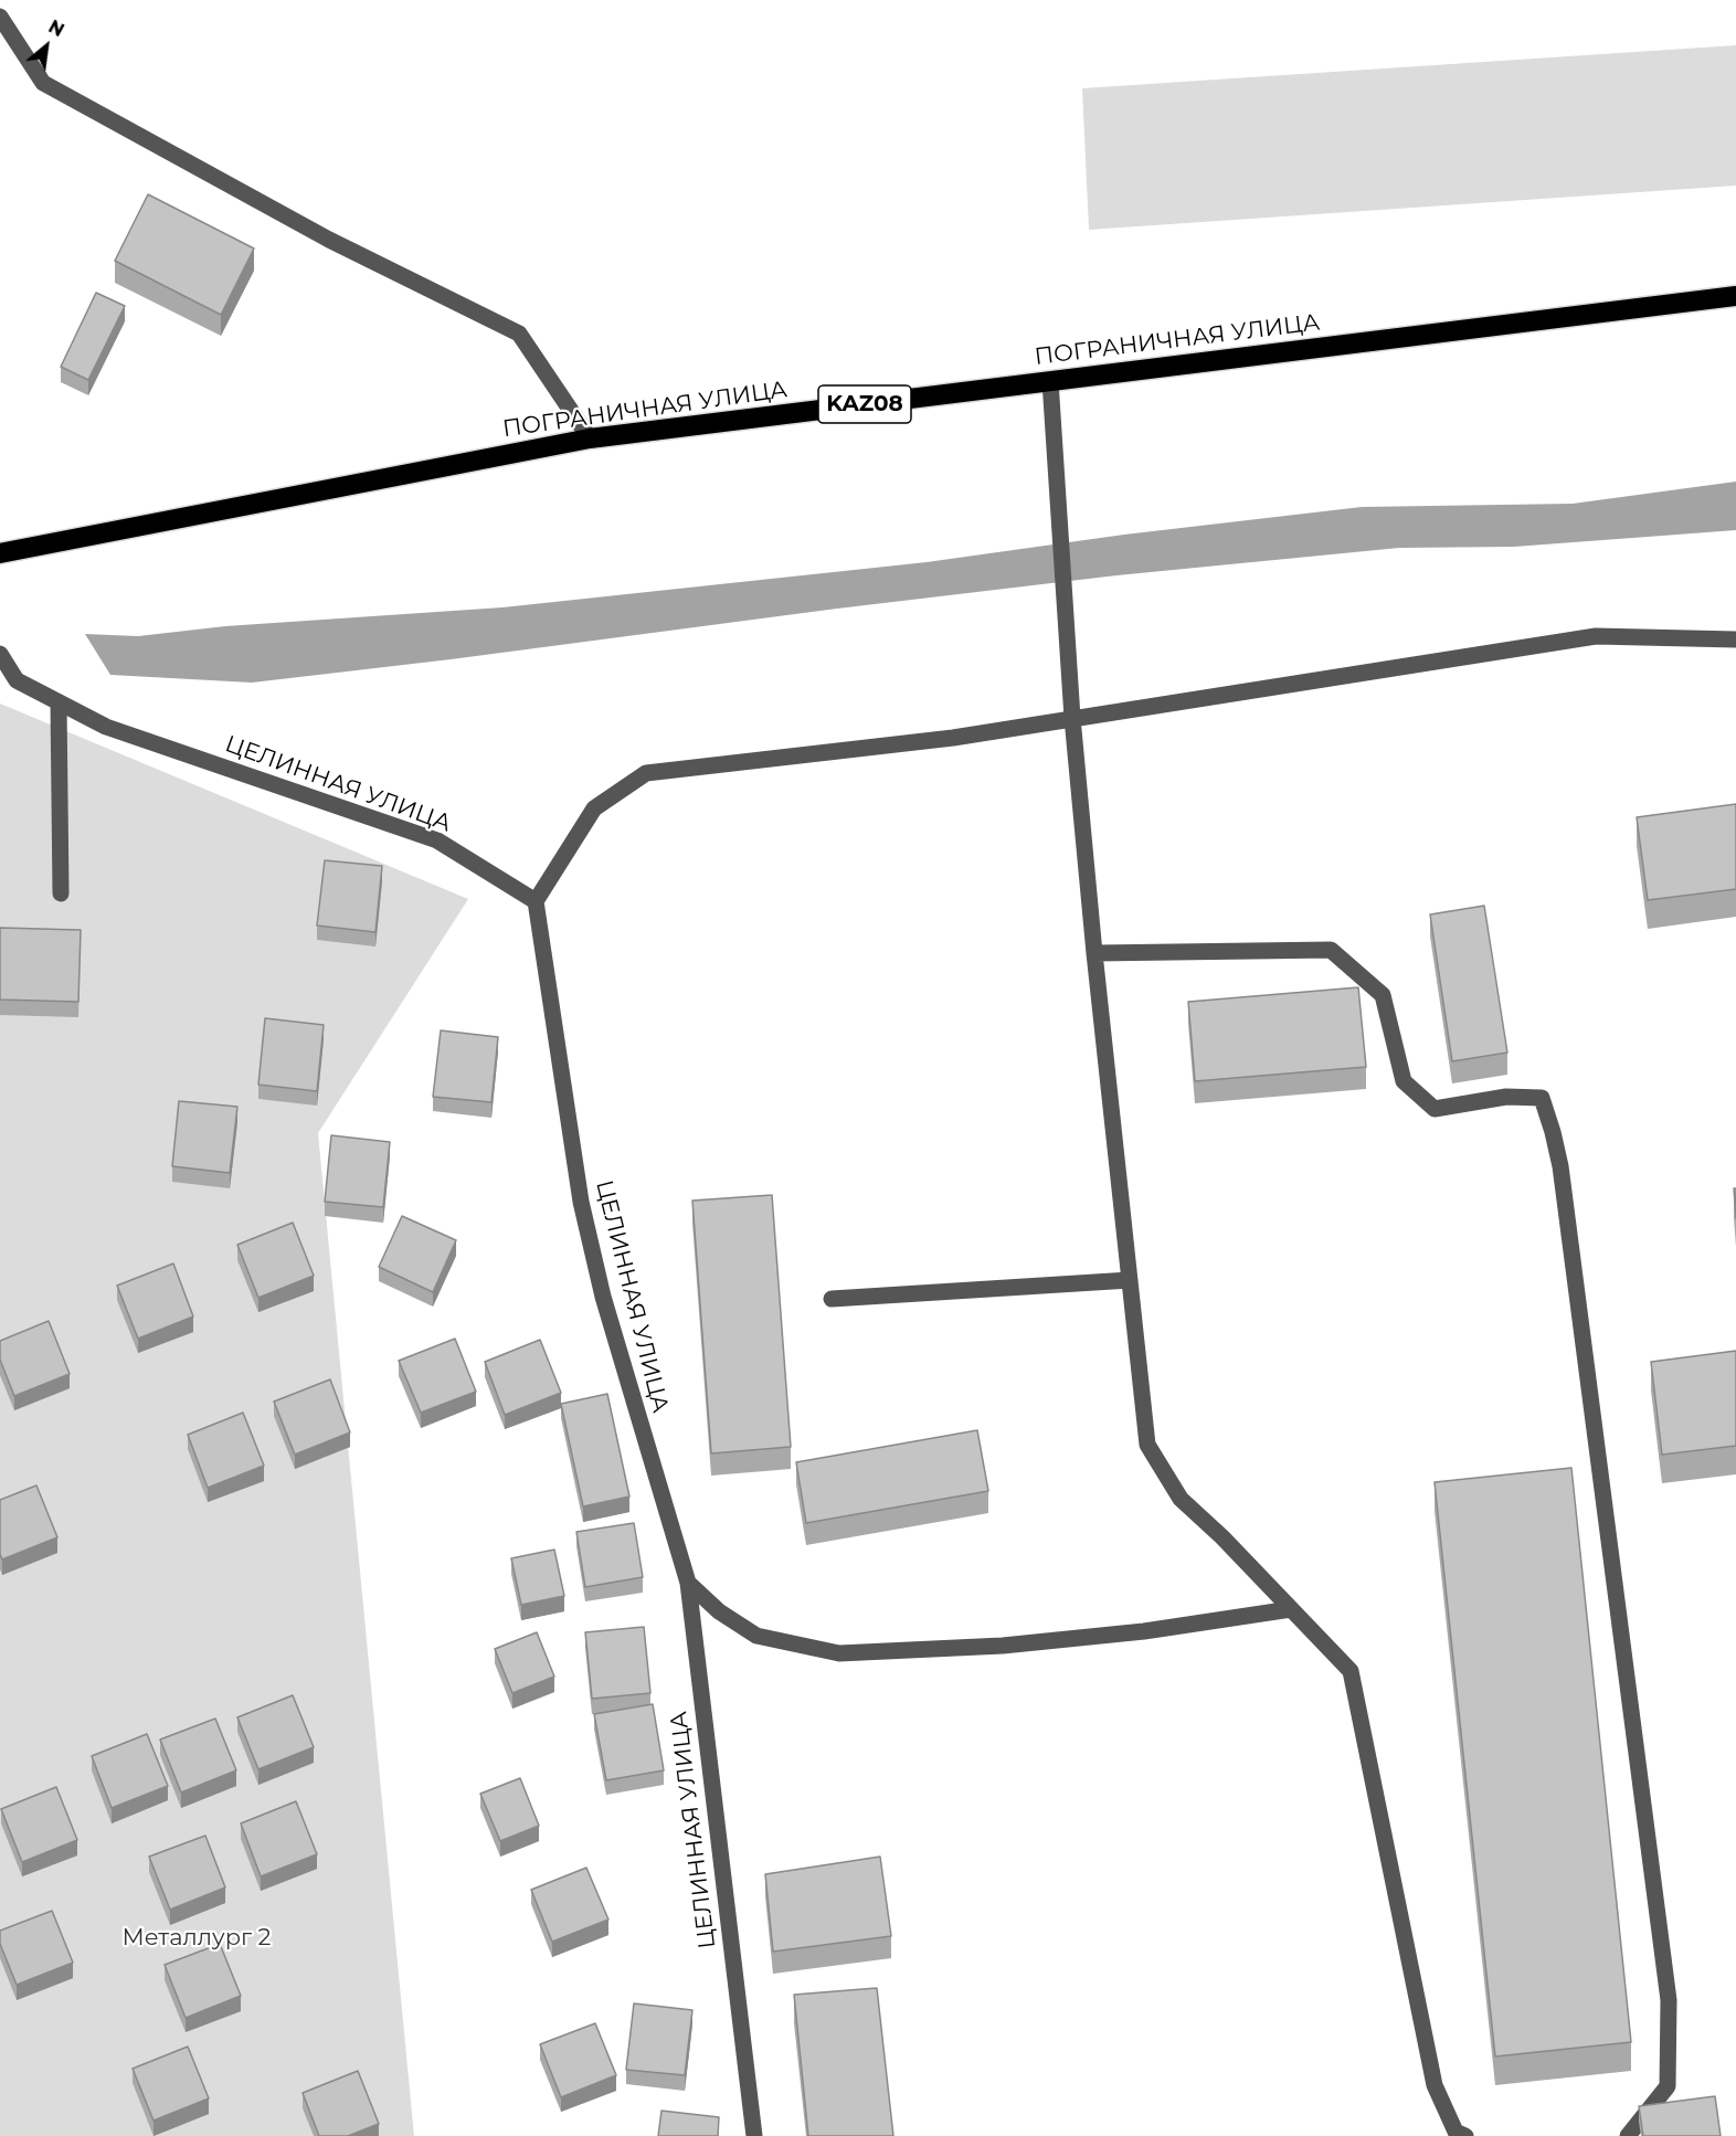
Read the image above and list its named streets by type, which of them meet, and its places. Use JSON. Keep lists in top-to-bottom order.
{
  "streets": {
    "highway": ["ПОГРАНИЧНАЯ УЛИЦА", "KAZ08"],
    "street": ["ЦЕЛИННАЯ УЛИЦА"]
  },
  "parks": ["Металлург 2"],
  "north": "top right"
}
